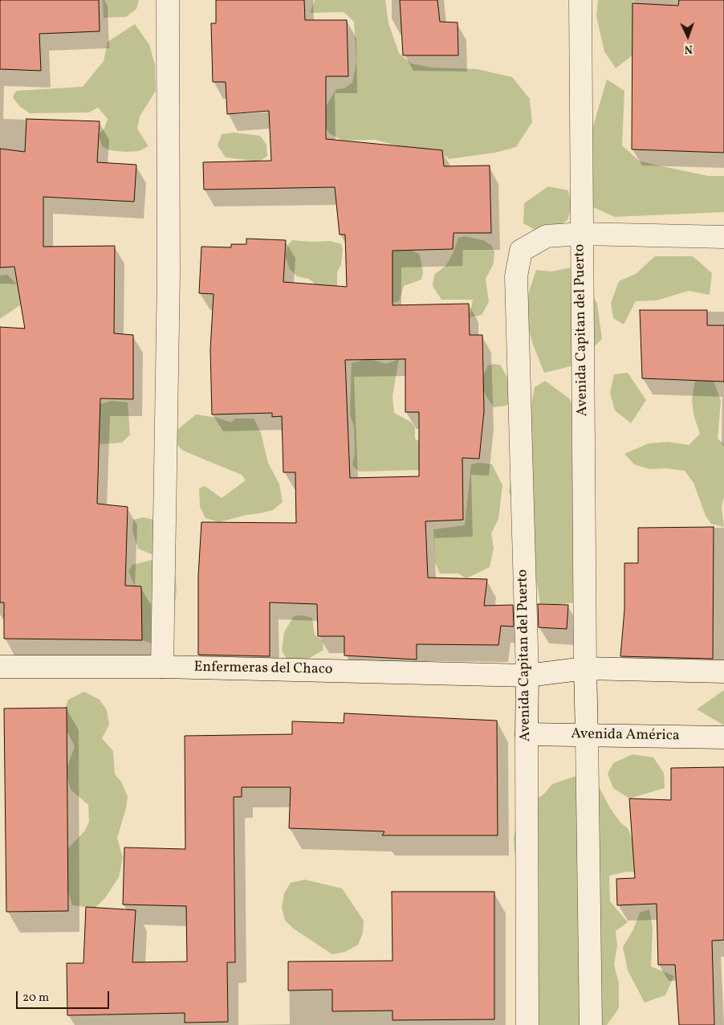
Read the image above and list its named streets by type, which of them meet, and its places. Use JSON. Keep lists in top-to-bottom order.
{
  "streets": {
    "street": ["Avenida Capitan del Puerto", "Enfermeras del Chaco", "Avenida América"]
  },
  "crossings": [
    ["Avenida Capitan del Puerto", "Enfermeras del Chaco"],
    ["Avenida Capitan del Puerto", "Avenida América"]
  ],
  "scale_bar": "20 m",
  "north": "bottom"
}
